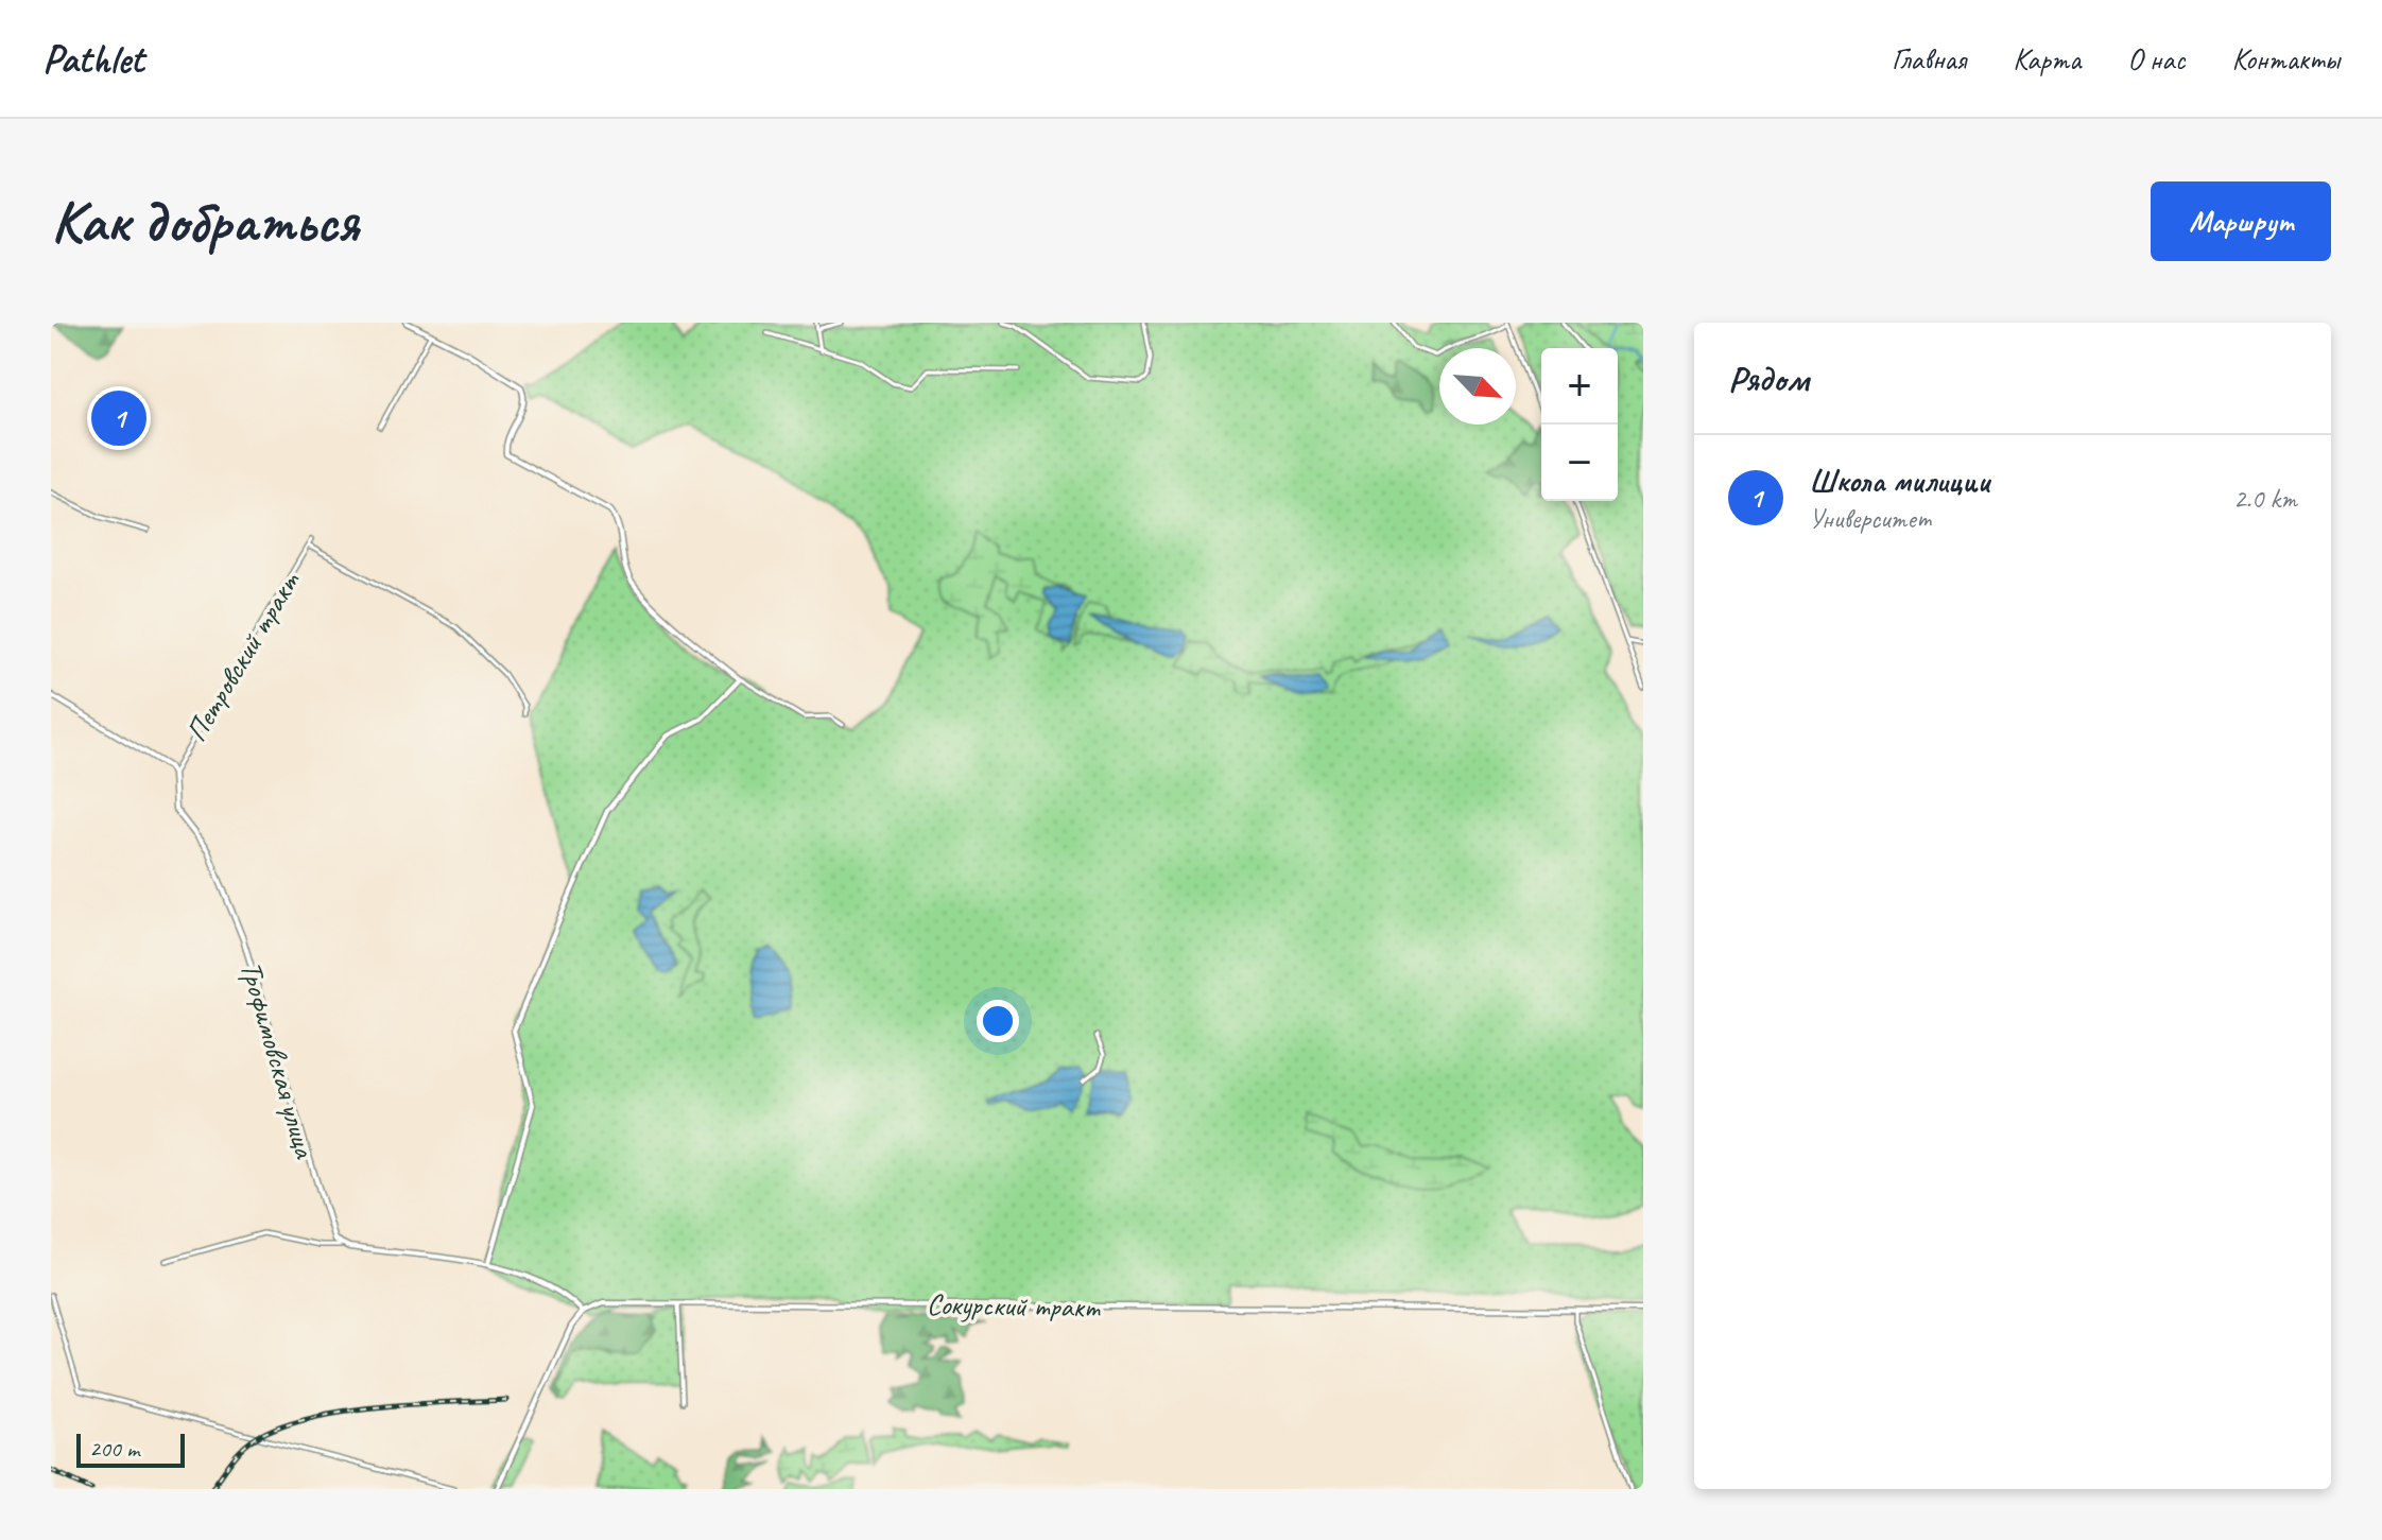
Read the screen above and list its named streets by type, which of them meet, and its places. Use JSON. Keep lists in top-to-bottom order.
{
  "streets": {
    "street": ["Петровский тракт", "Трофимовская улица", "Сокурский тракт"]
  },
  "crossings": [
    ["Петровский тракт", "Трофимовская улица"]
  ],
  "scale_bar": "200 m",
  "north": "bottom right",
  "page": {
    "header": "Pathlet",
    "nav": [
      "Главная",
      "Карта",
      "О нас",
      "Контакты"
    ],
    "buttons": "Маршрут",
    "title": "Как добраться",
    "heading": "Рядом",
    "map_buttons": ["+", "−"],
    "pins": "1",
    "list": [
      {
        "mark": "1",
        "name": "Школа милиции",
        "note": "Университет",
        "value": "2.0 km"
      }
    ],
    "scale": "200 m"
  }
}
